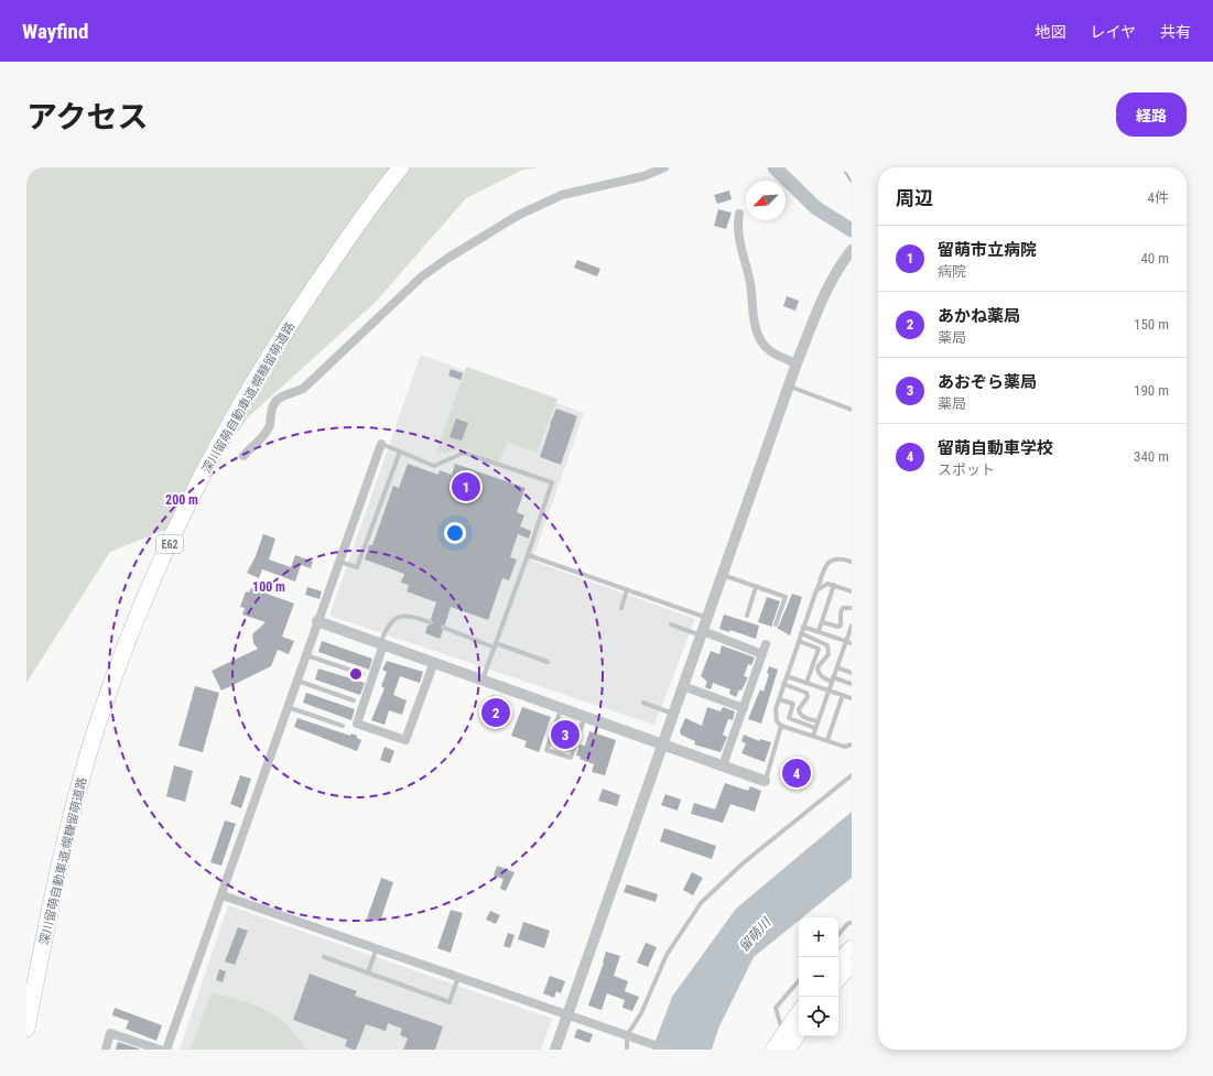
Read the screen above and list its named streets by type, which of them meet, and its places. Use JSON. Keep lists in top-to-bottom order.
{
  "streets": {
    "highway": ["深川留萌自動車道;幌糠留萌道路", "E62"]
  },
  "water": ["留萌川"],
  "north": "bottom left",
  "page": {
    "header": "Wayfind",
    "nav": ["地図", "レイヤ", "共有"],
    "title": "アクセス",
    "buttons": "経路",
    "heading": ["周辺", "4件"],
    "list": [
      {
        "mark": "1",
        "name": "留萌市立病院",
        "note": "病院",
        "value": "40 m"
      },
      {
        "mark": "2",
        "name": "あかね薬局",
        "note": "薬局",
        "value": "150 m"
      },
      {
        "mark": "3",
        "name": "あおぞら薬局",
        "note": "薬局",
        "value": "190 m"
      },
      {
        "mark": "4",
        "name": "留萌自動車学校",
        "note": "スポット",
        "value": "340 m"
      }
    ],
    "pins": [
      "1",
      "2",
      "3",
      "4"
    ],
    "map_buttons": ["+", "−"]
  },
  "rings": ["200 m", "100 m"]
}
